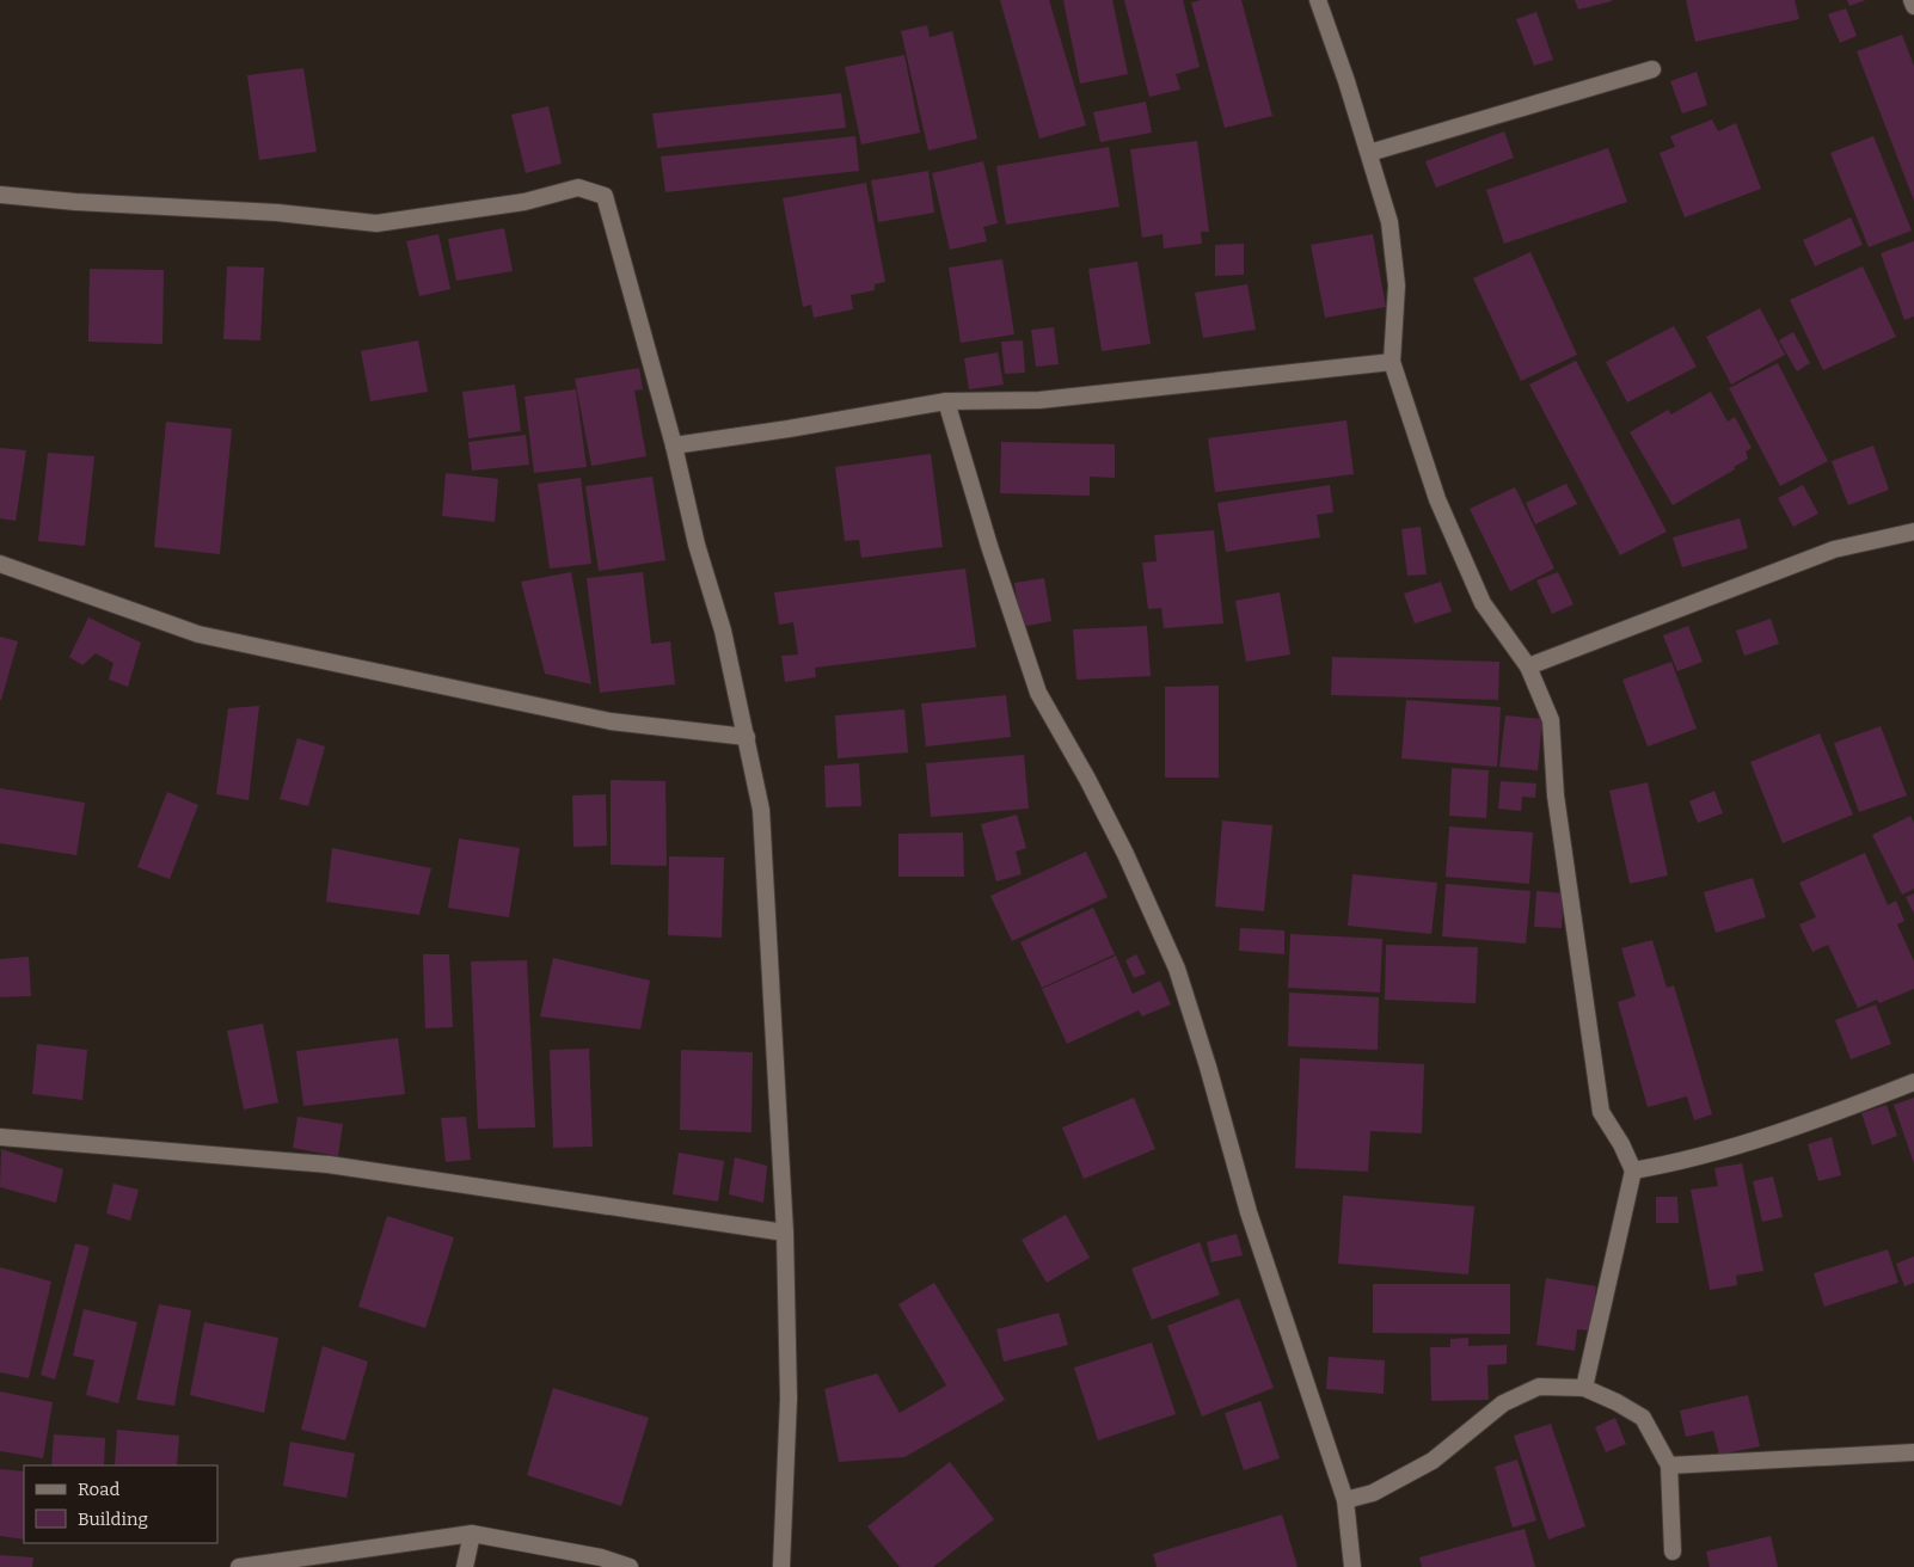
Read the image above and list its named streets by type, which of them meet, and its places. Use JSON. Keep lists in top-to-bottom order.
{
  "legend": ["Road", "Building"]
}
